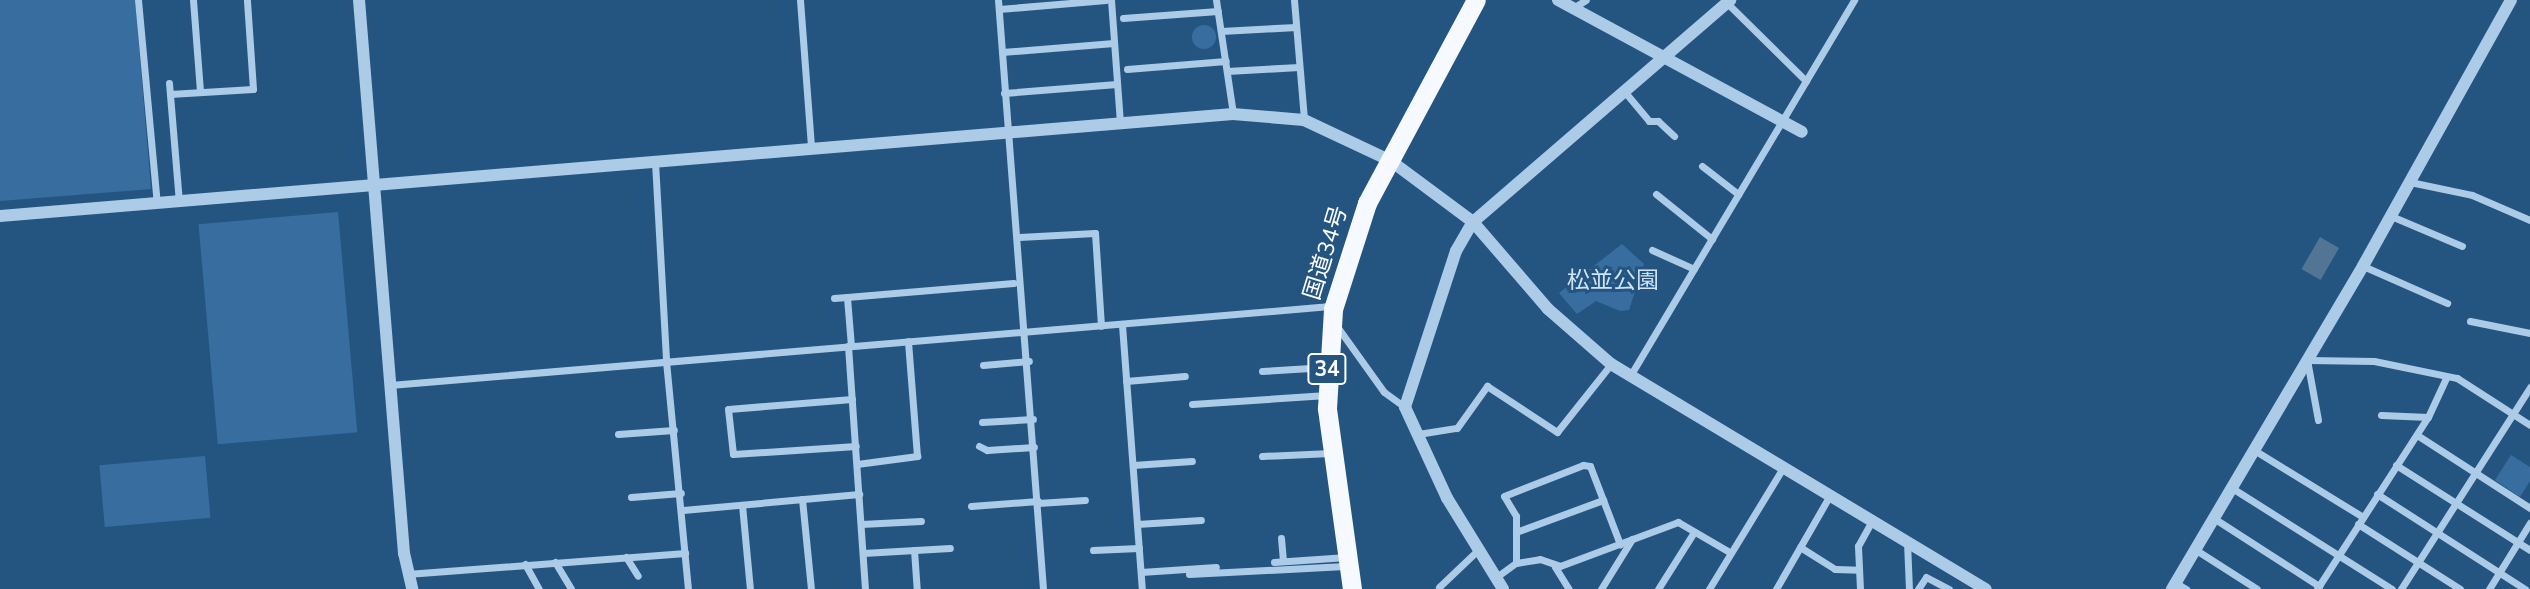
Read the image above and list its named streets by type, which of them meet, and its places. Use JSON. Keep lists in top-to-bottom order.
{
  "streets": {
    "highway": ["国道34号", "34"]
  },
  "parks": ["松並公園"]
}
